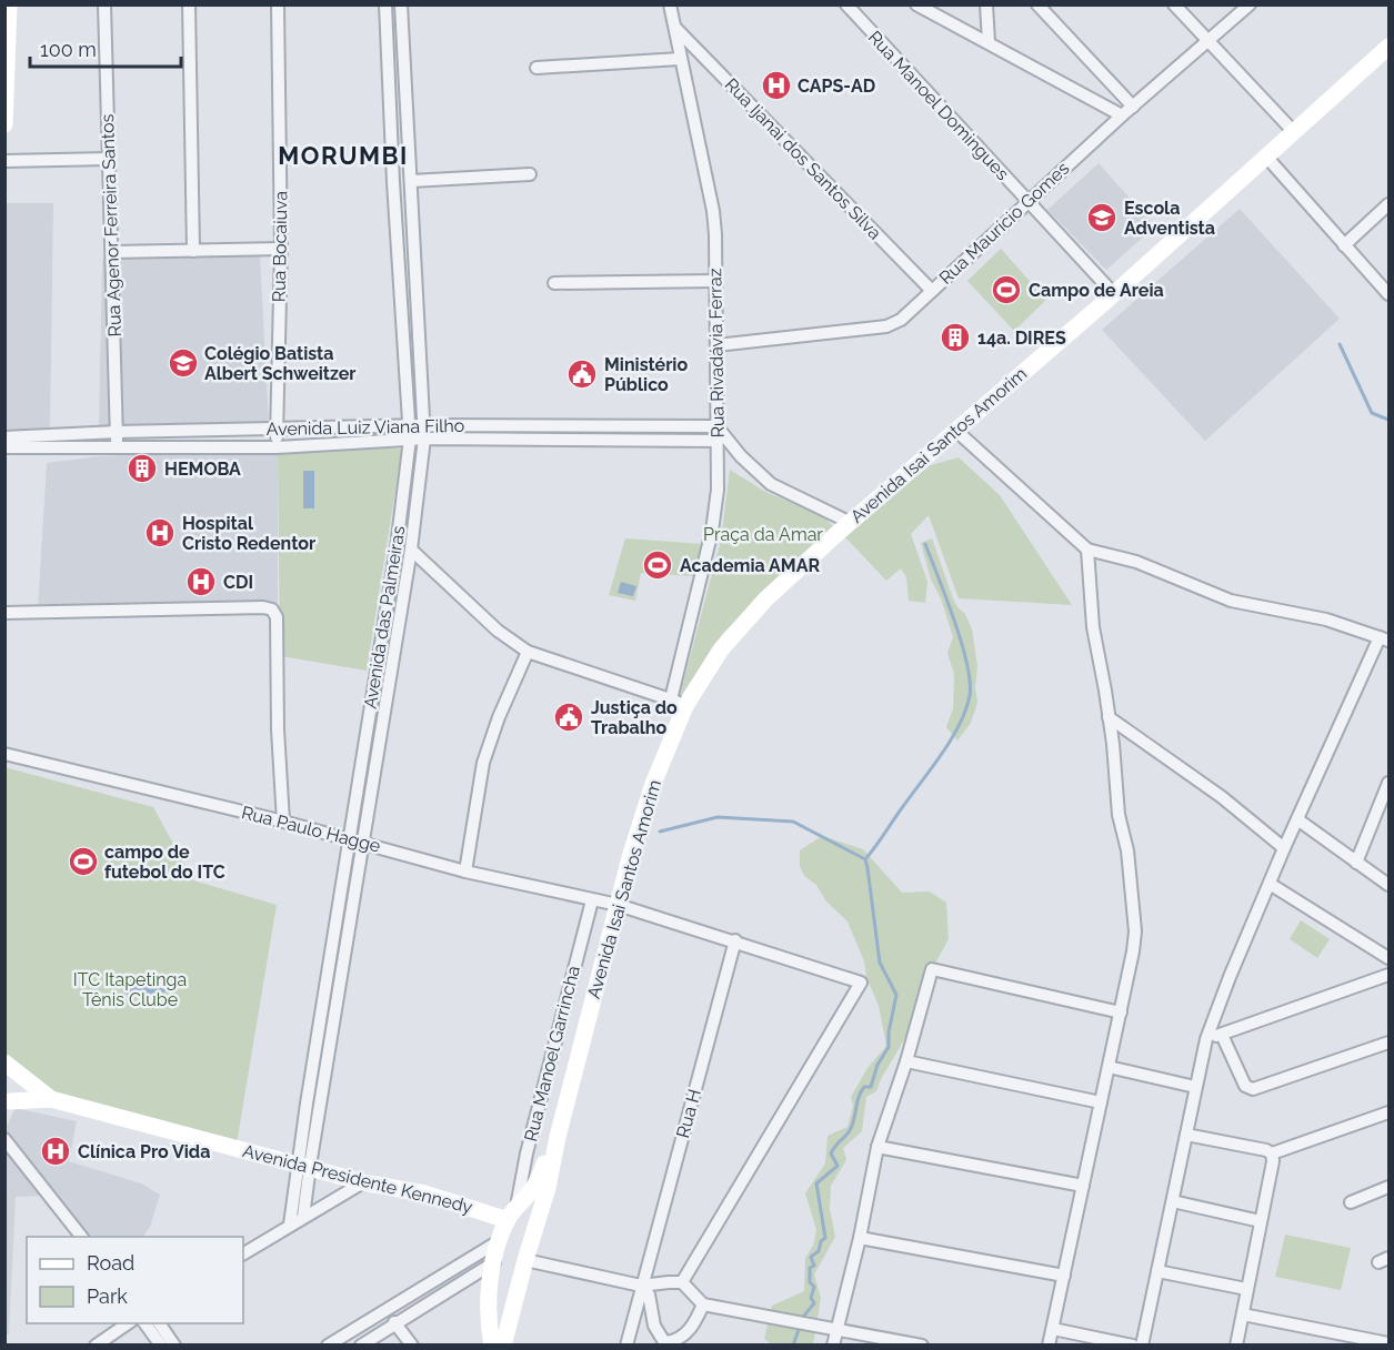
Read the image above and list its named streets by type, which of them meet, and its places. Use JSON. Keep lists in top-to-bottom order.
{
  "streets": {
    "main road": ["Avenida Isai Santos Amorim", "Avenida Presidente Kennedy"],
    "street": [
      "Rua Manoel Domingues",
      "Rua Ijanai dos Santos Silva",
      "Rua Maurício Gomes",
      "Rua Agenor Ferreira Santos",
      "Rua Bocaiuva",
      "Rua Rivadávia Ferraz",
      "Avenida Luiz Viana Filho",
      "Avenida das Palmeiras",
      "Rua Paulo Hagge",
      "Rua Manoel Garrincha",
      "Rua H"
    ]
  },
  "crossings": [
    ["Rua Manoel Domingues", "Rua Maurício Gomes"],
    ["Rua Manoel Domingues", "Avenida Isai Santos Amorim"],
    ["Rua Ijanai dos Santos Silva", "Rua Maurício Gomes"],
    ["Rua Ijanai dos Santos Silva", "Rua Rivadávia Ferraz"],
    ["Rua Maurício Gomes", "Rua Rivadávia Ferraz"],
    ["Rua Agenor Ferreira Santos", "Avenida Luiz Viana Filho"],
    ["Rua Bocaiuva", "Avenida Luiz Viana Filho"],
    ["Rua Rivadávia Ferraz", "Avenida Luiz Viana Filho"],
    ["Rua Rivadávia Ferraz", "Avenida Isai Santos Amorim"],
    ["Avenida Luiz Viana Filho", "Avenida das Palmeiras"],
    ["Avenida Isai Santos Amorim", "Rua Paulo Hagge"],
    ["Avenida Isai Santos Amorim", "Avenida Presidente Kennedy"],
    ["Avenida das Palmeiras", "Rua Paulo Hagge"],
    ["Avenida das Palmeiras", "Avenida Presidente Kennedy"],
    ["Rua Paulo Hagge", "Rua Manoel Garrincha"],
    ["Rua Manoel Garrincha", "Avenida Presidente Kennedy"]
  ],
  "districts": ["MORUMBI"],
  "parks": ["Praça da Amar", "ITC Itapetinga Tênis Clube"],
  "places": {
    "hospital": [
      "CAPS-AD",
      "Hospital Cristo Redentor",
      "CDI",
      "Clínica Pro Vida"
    ],
    "school or university": ["Escola Adventista", "Colégio Batista Albert Schweitzer"],
    "sports": ["Campo de Areia", "Academia AMAR", "campo de futebol do ITC"],
    "building": ["14a. DIRES", "HEMOBA"],
    "public building": ["Ministério Público", "Justiça do Trabalho"]
  },
  "legend": ["Road", "Park"],
  "scale_bar": "100 m"
}
